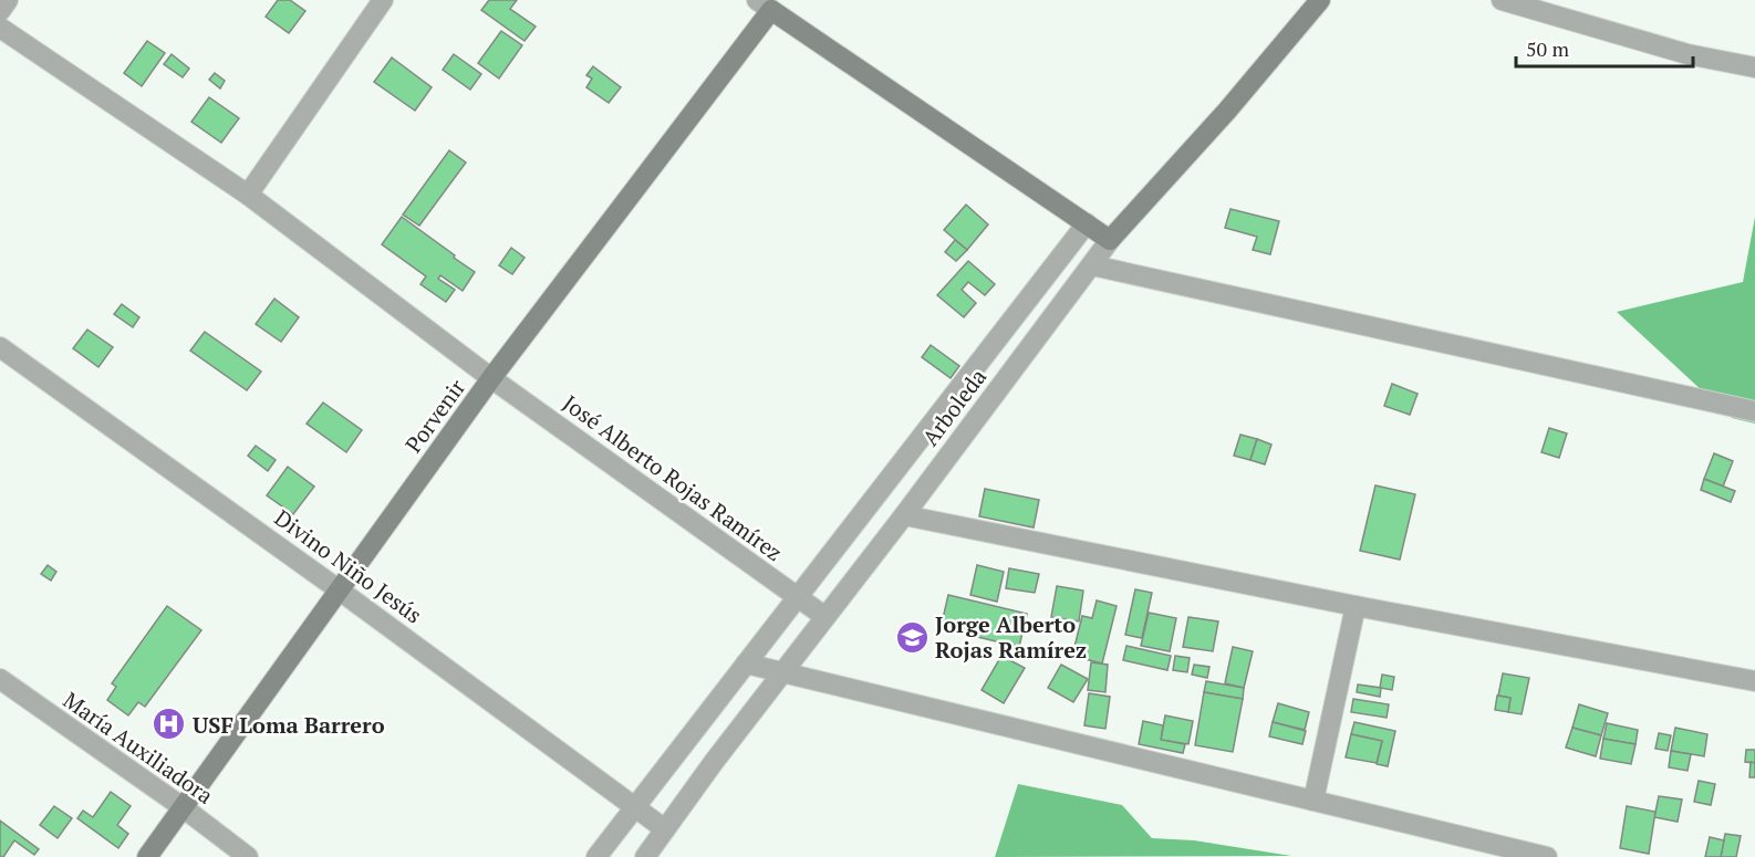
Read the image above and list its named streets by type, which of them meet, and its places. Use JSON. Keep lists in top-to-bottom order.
{
  "streets": {
    "street": [
      "Arboleda",
      "Porvenir",
      "José Alberto Rojas Ramírez",
      "Divino Niño Jesús",
      "María Auxiliadora"
    ]
  },
  "crossings": [
    ["Arboleda", "José Alberto Rojas Ramírez"],
    ["Arboleda", "Divino Niño Jesús"],
    ["Porvenir", "José Alberto Rojas Ramírez"],
    ["Porvenir", "Divino Niño Jesús"],
    ["Porvenir", "María Auxiliadora"]
  ],
  "places": {
    "school or university": ["Jorge Alberto Rojas Ramírez"],
    "hospital": ["USF Loma Barrero"]
  },
  "scale_bar": "50 m"
}
